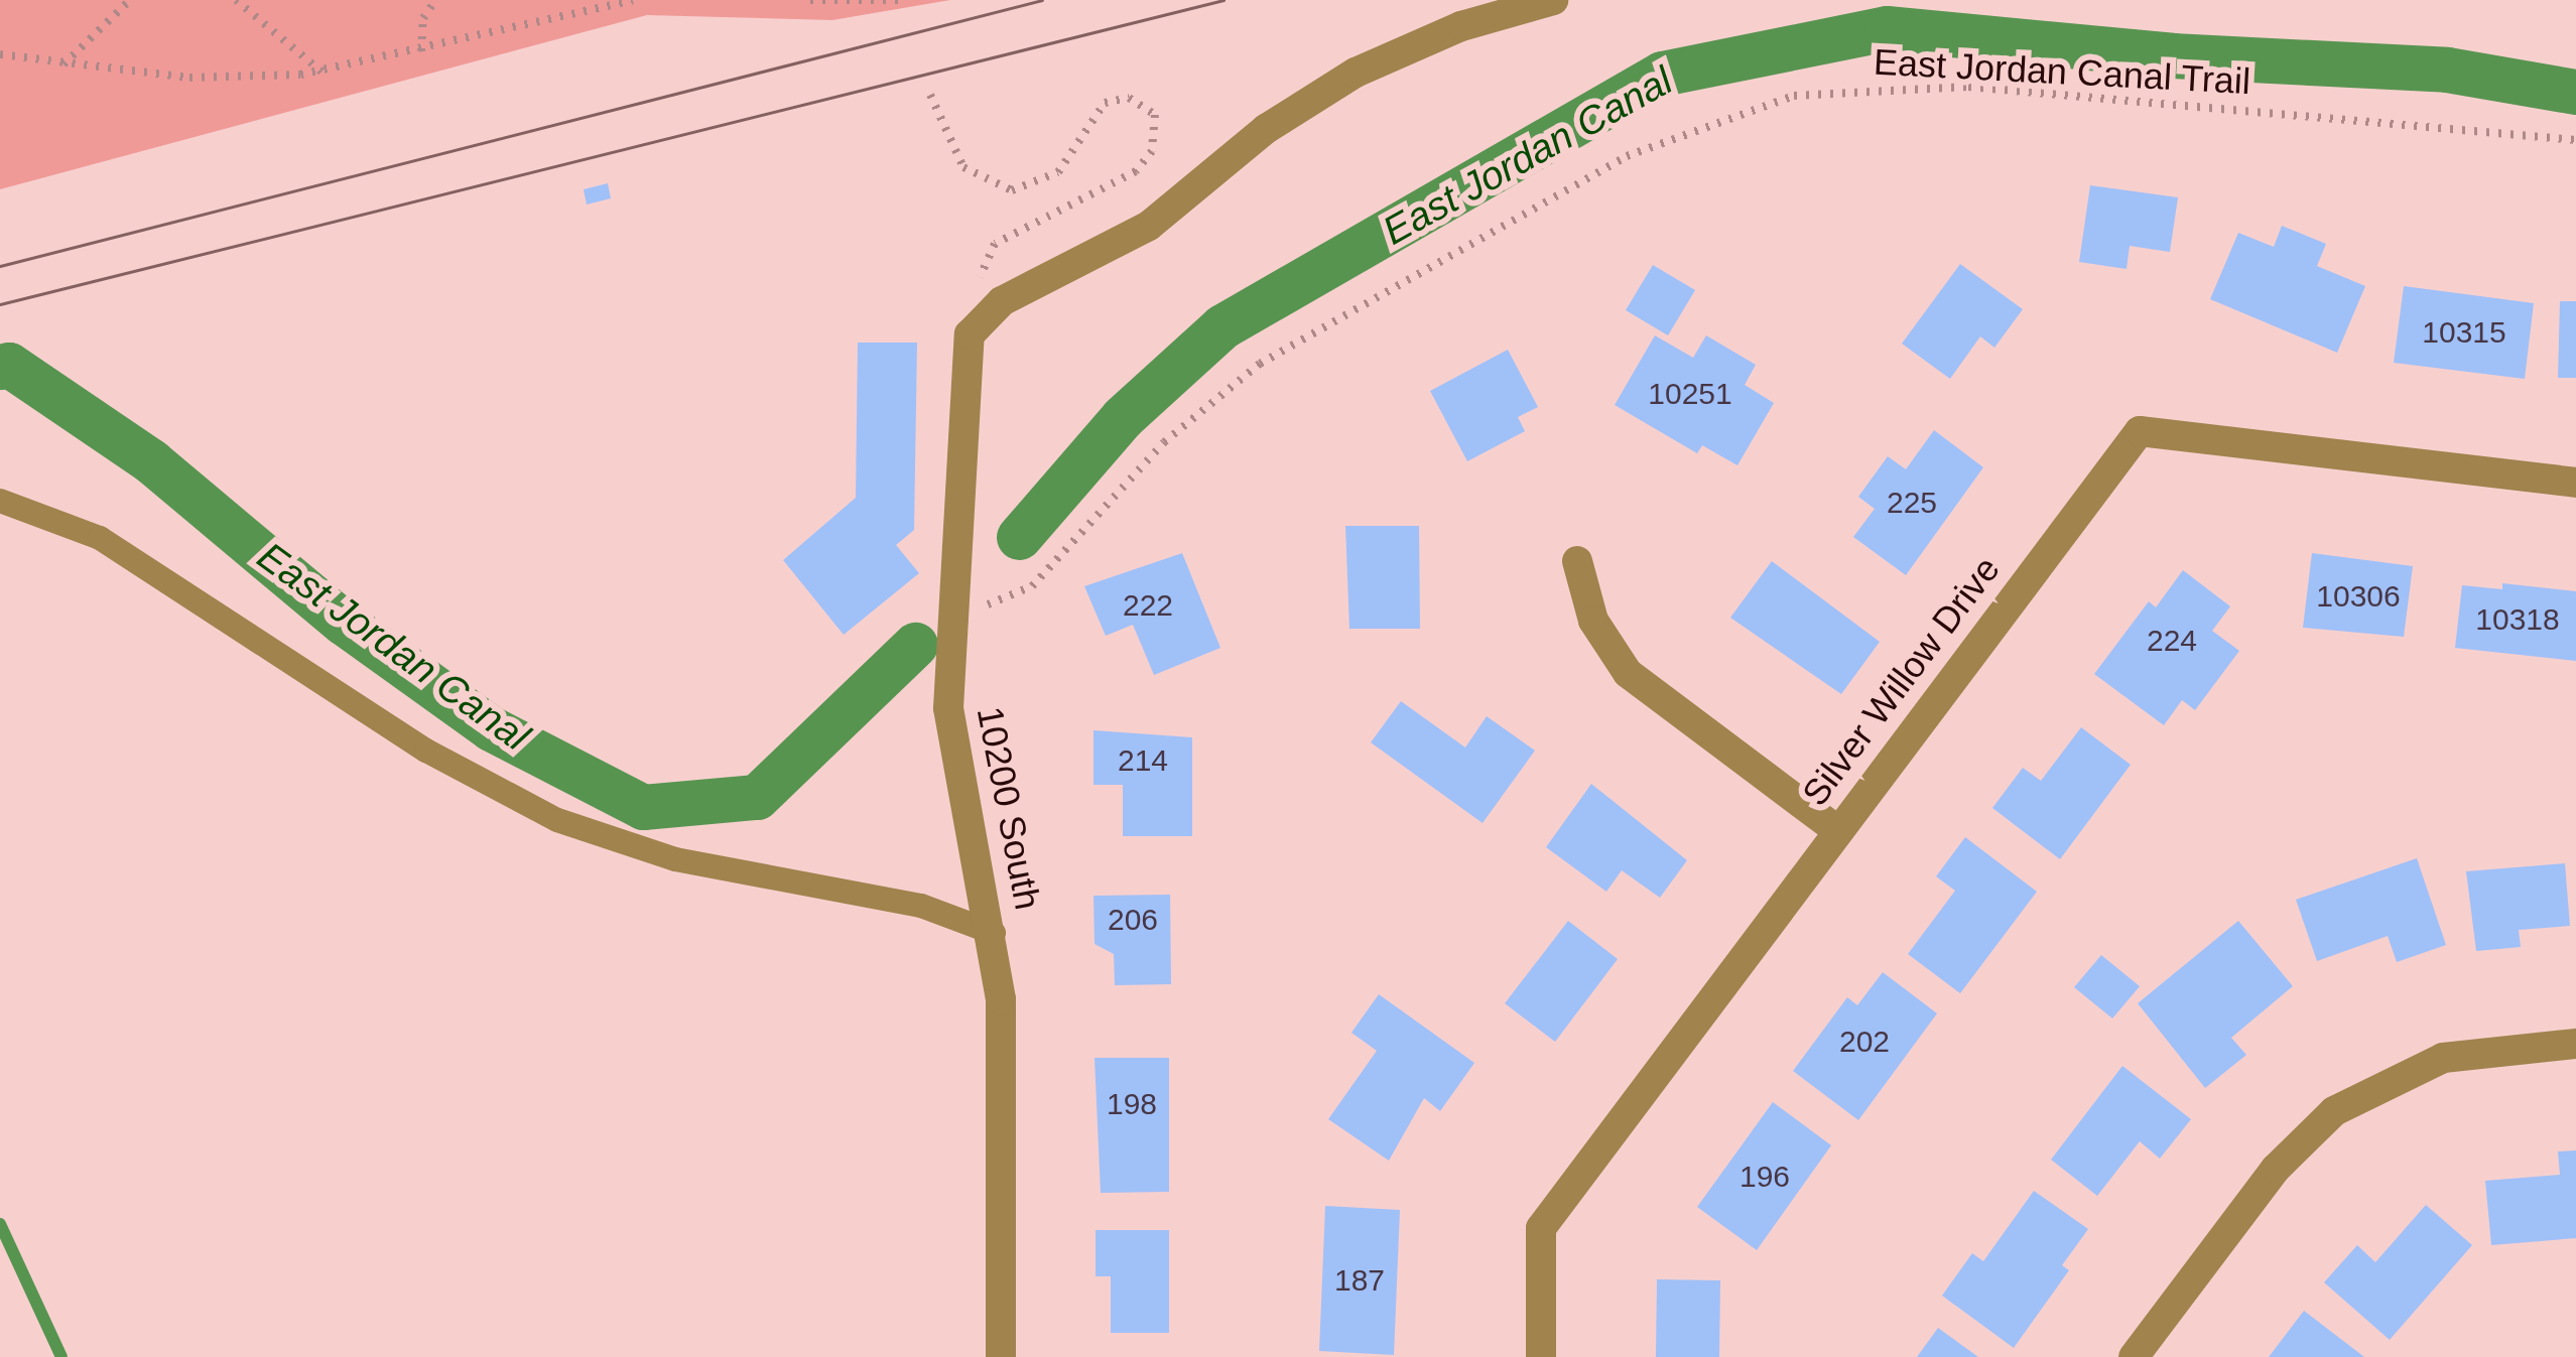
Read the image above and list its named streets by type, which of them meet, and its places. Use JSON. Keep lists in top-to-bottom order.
{
  "streets": {
    "street": ["Silver Willow Drive", "10200 South"],
    "path": ["East Jordan Canal Trail"]
  },
  "water": ["East Jordan Canal"],
  "house_numbers": [
    "10315",
    "10251",
    "225",
    "10306",
    "222",
    "10318",
    "224",
    "214",
    "206",
    "202",
    "198",
    "196",
    "187"
  ]
}
